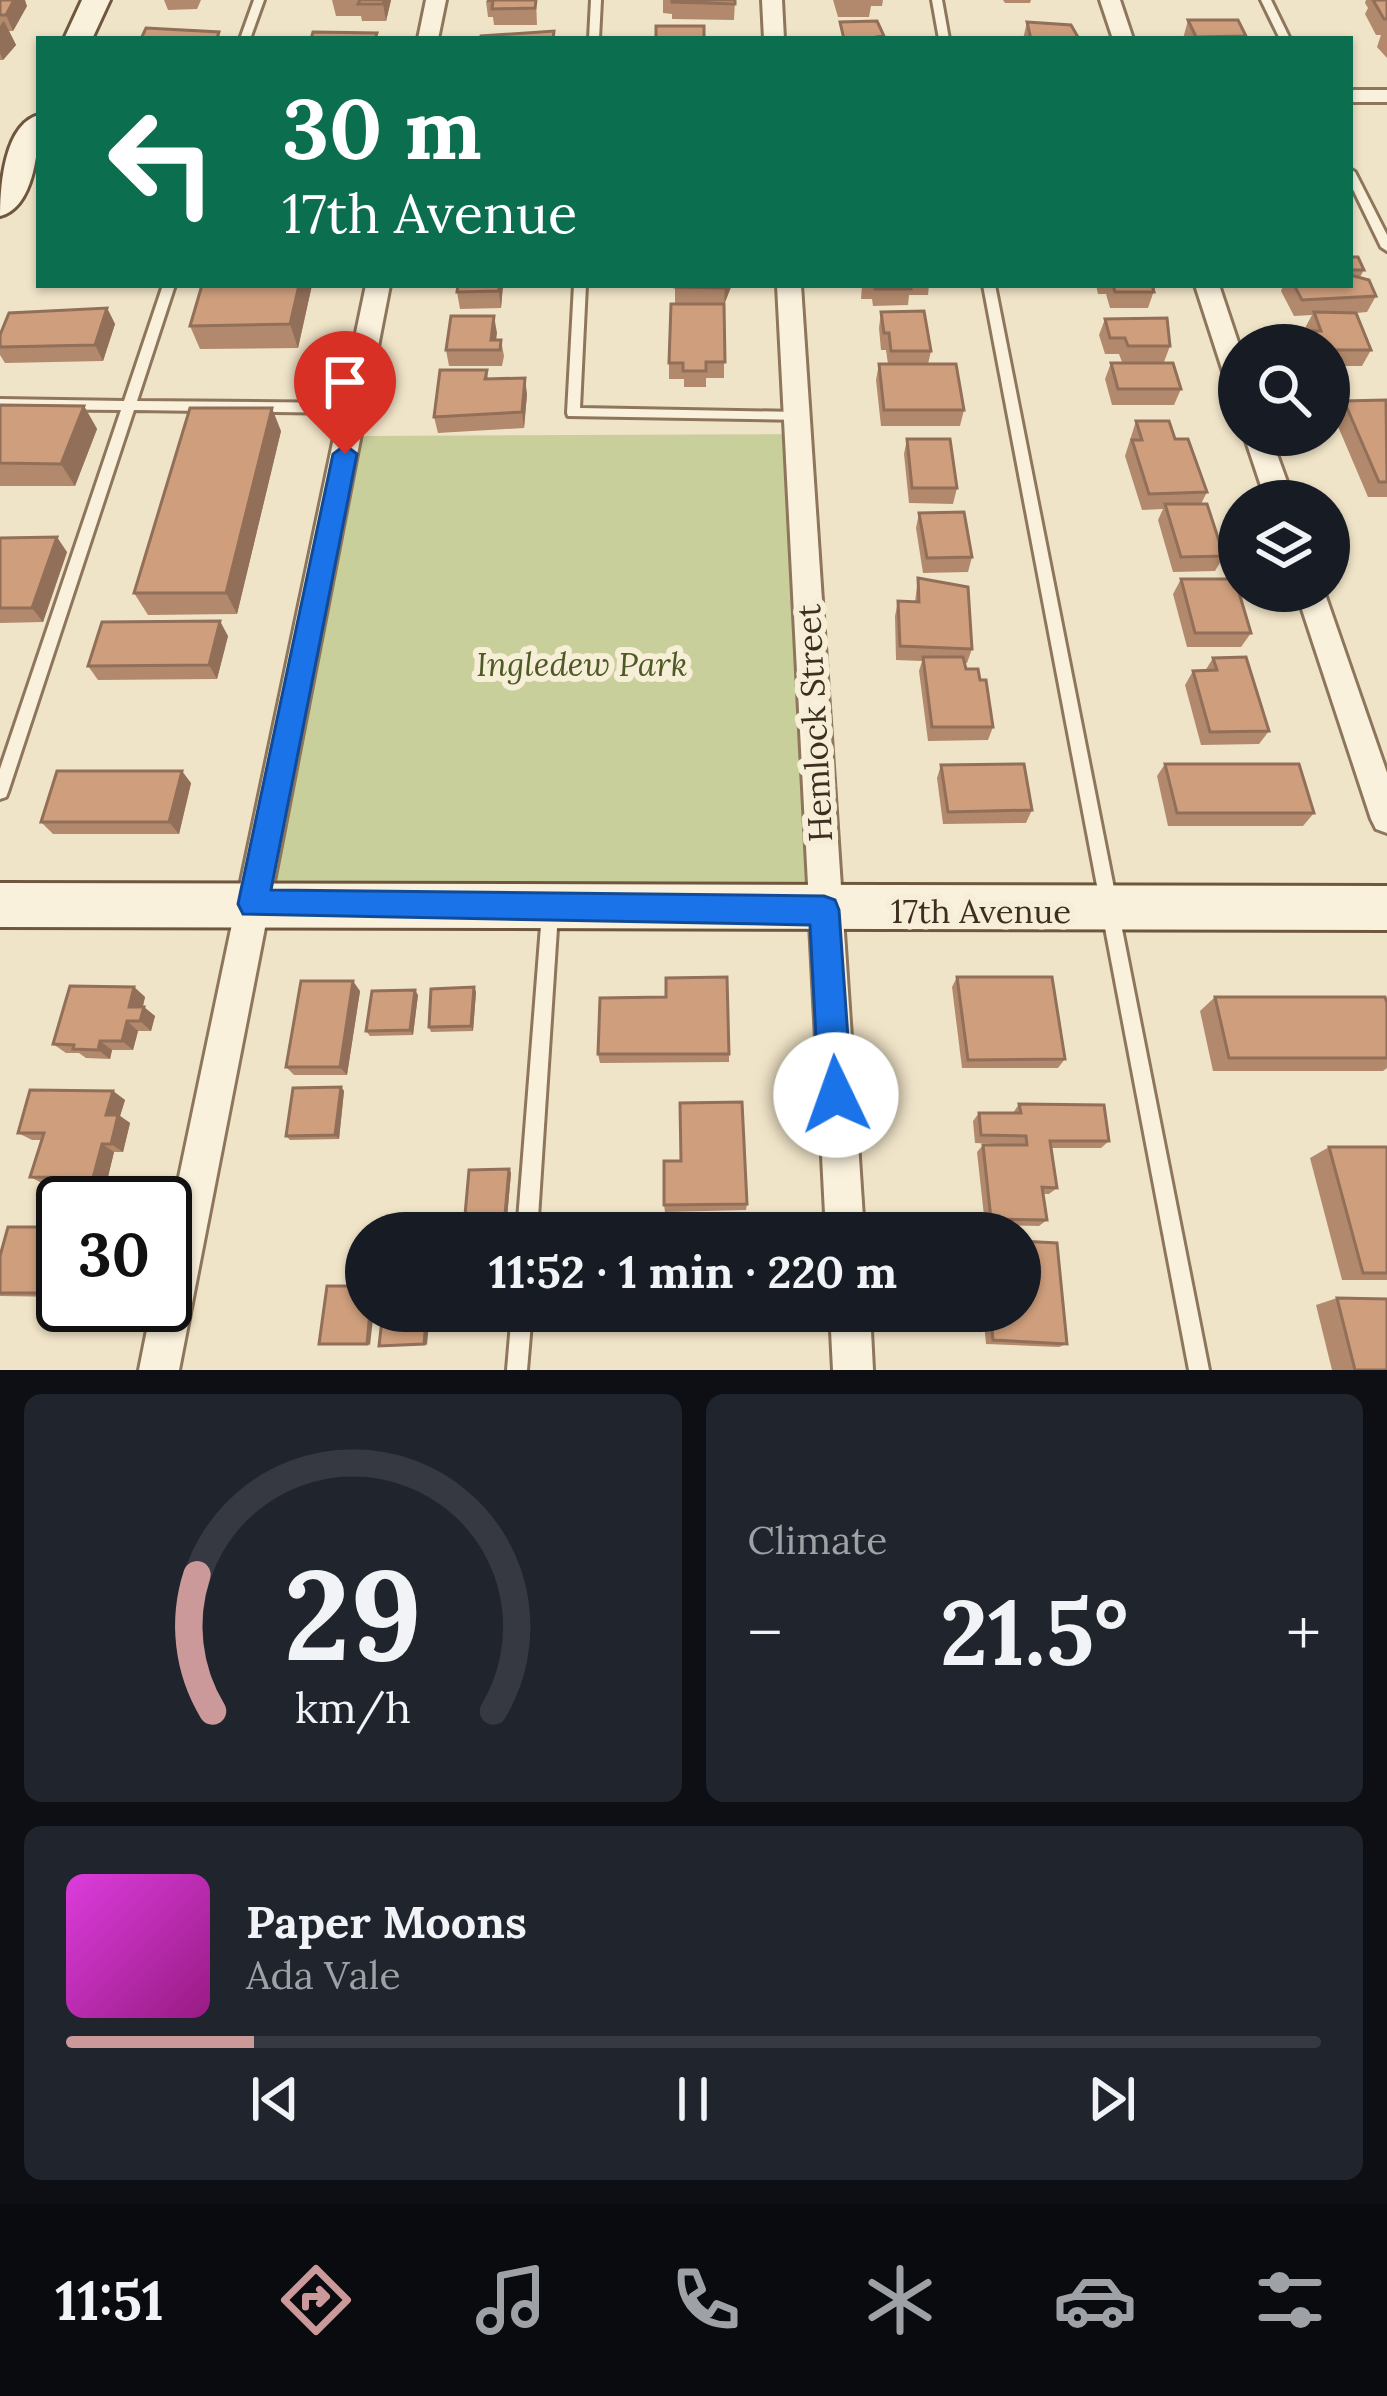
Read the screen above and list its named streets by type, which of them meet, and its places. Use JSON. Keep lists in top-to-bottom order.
{
  "streets": {
    "street": ["Hemlock Street", "17th Avenue"]
  },
  "crossings": [
    ["Hemlock Street", "17th Avenue"]
  ],
  "parks": ["Ingledew Park"],
  "page": {
    "turn": ["30 m", "17th Avenue"],
    "limit": "30",
    "trip": "11:52 · 1 min · 220 m",
    "tile": "Climate",
    "heat": ["−", "21.5°", "+"],
    "song": ["Paper Moons", "Ada Vale"],
    "tabs": "11:51",
    "gauge": ["29", "km/h"]
  }
}
